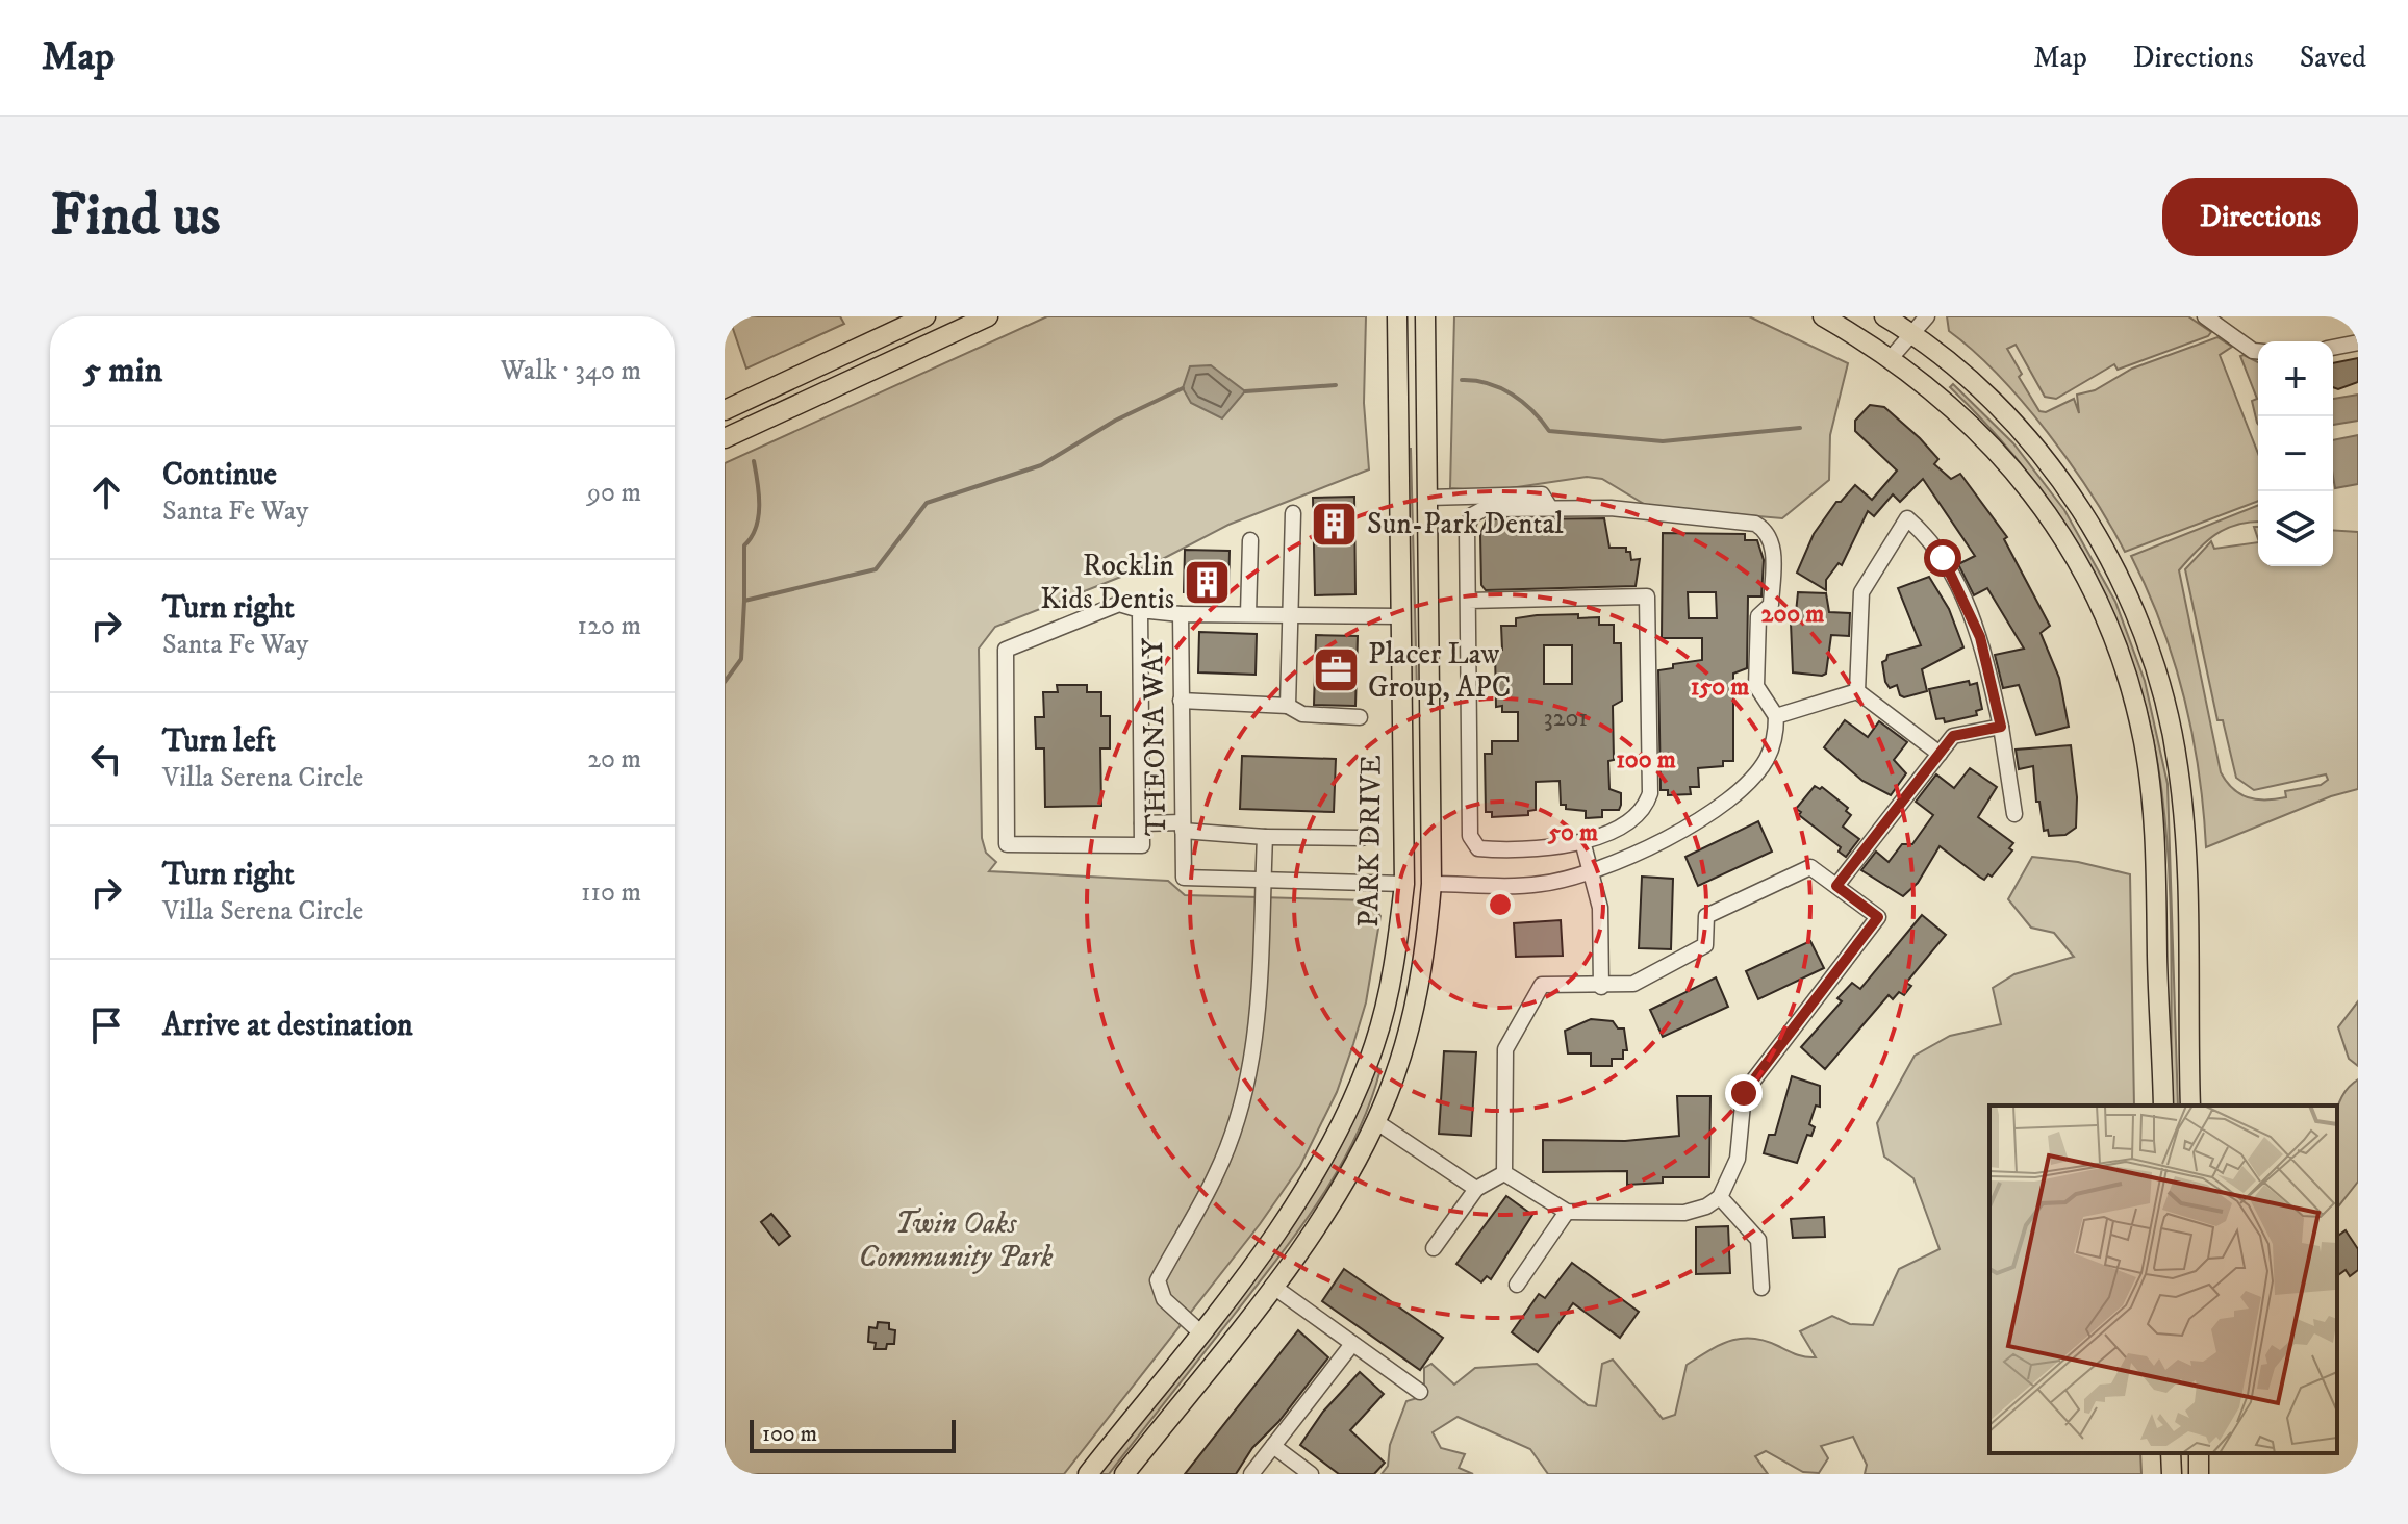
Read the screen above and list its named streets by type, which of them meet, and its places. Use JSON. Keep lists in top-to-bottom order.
{
  "streets": {
    "main road": ["PARK DRIVE"],
    "street": ["THEONA WAY"]
  },
  "crossings": [
    ["THEONA WAY", "PARK DRIVE"]
  ],
  "parks": ["Twin Oaks Community Park"],
  "places": {
    "building": ["Sun-Park Dental", "Rocklin Kids Dentis"],
    "office": ["Placer Law Group, APC"]
  },
  "house_numbers": ["3201"],
  "scale_bar": "100 m",
  "page": {
    "header": "Map",
    "nav": ["Map", "Directions", "Saved"],
    "buttons": "Directions",
    "title": "Find us",
    "heading": ["5 min", "Walk · 340 m"],
    "map_buttons": ["+", "−"],
    "list": [
      ["Continue", "Santa Fe Way", "90 m"],
      ["Turn right", "Santa Fe Way", "120 m"],
      ["Turn left", "Villa Serena Circle", "20 m"],
      ["Turn right", "Villa Serena Circle", "110 m"],
      "Arrive at destination"
    ],
    "scale": "100 m"
  },
  "rings": [
    "200 m",
    "150 m",
    "100 m",
    "50 m"
  ]
}
